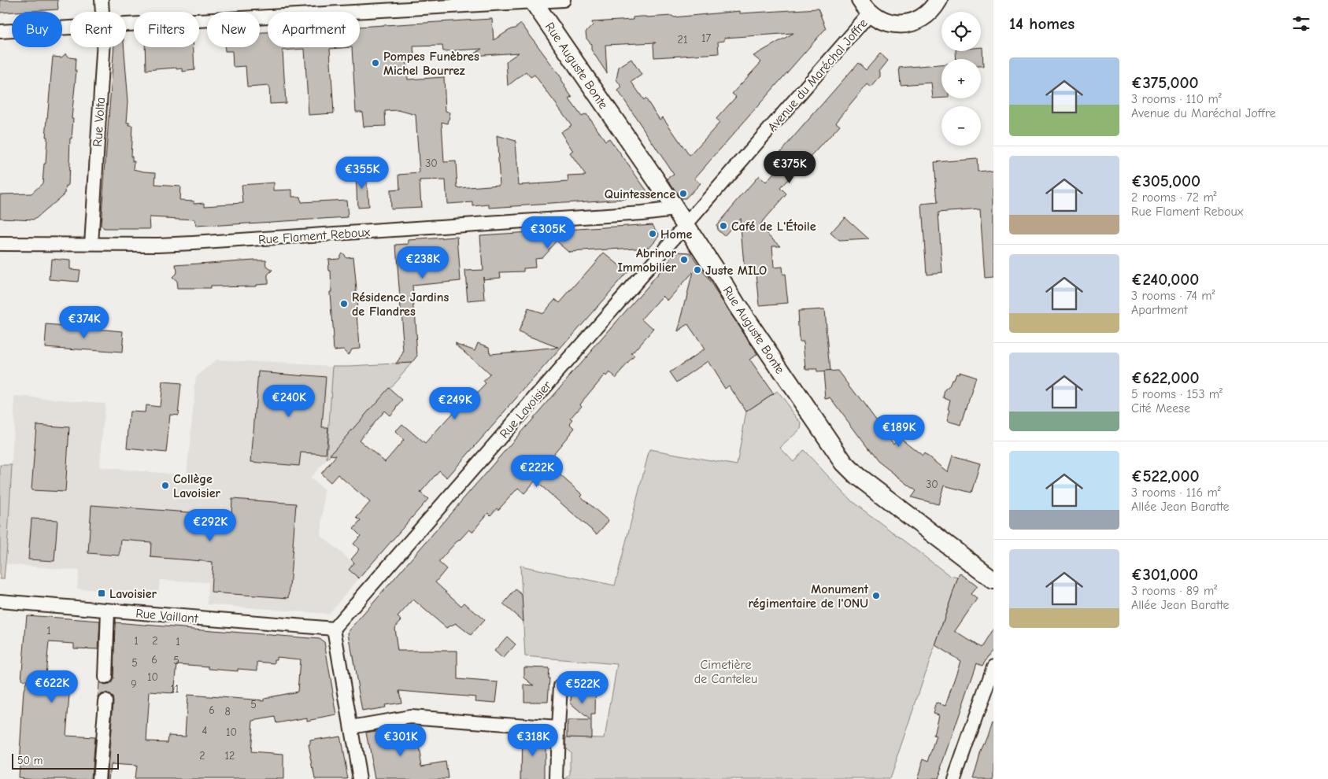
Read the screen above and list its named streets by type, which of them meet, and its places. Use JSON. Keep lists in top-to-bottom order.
{
  "streets": {
    "street": [
      "Rue Auguste Bonte",
      "Avenue du Maréchal Joffre",
      "Rue Volta",
      "Rue Flament Reboux",
      "Rue Lavoisier",
      "Rue Vaillant"
    ]
  },
  "crossings": [
    ["Rue Auguste Bonte", "Avenue du Maréchal Joffre"],
    ["Rue Auguste Bonte", "Rue Flament Reboux"],
    ["Rue Auguste Bonte", "Rue Lavoisier"],
    ["Avenue du Maréchal Joffre", "Rue Lavoisier"],
    ["Rue Volta", "Rue Flament Reboux"],
    ["Rue Lavoisier", "Rue Vaillant"]
  ],
  "parks": ["Cimetière de Canteleu"],
  "places": {
    "other": [
      "Pompes Funèbres Michel Bourrez",
      "Quintessence",
      "Café de L'Étoile",
      "Home",
      "Abrinor Immobilier",
      "Juste MILO",
      "Résidence Jardins de Flandres",
      "Collège Lavoisier",
      "Monument régimentaire de l'ONU"
    ],
    "transit": ["Lavoisier"]
  },
  "house_numbers": [
    "17",
    "21",
    "30",
    "30",
    "1",
    "1",
    "2",
    "1",
    "6",
    "5",
    "5",
    "10",
    "9",
    "11",
    "5",
    "6",
    "8",
    "4",
    "10",
    "2",
    "12"
  ],
  "scale_bar": "50 m",
  "page": {
    "heading": "14 homes",
    "map_buttons": ["+", "−"],
    "chip": [
      "Buy",
      "Rent",
      "Filters",
      "New",
      "Apartment"
    ],
    "list": [
      {
        "name": "€375,000",
        "note": "3 rooms · 110 m² · Avenue du Maréchal Joffre"
      },
      {
        "name": "€305,000",
        "note": "2 rooms · 72 m² · Rue Flament Reboux"
      },
      {
        "name": "€240,000",
        "note": "3 rooms · 74 m² · Apartment"
      },
      {
        "name": "€622,000",
        "note": "5 rooms · 153 m² · Cité Meese"
      },
      {
        "name": "€522,000",
        "note": "3 rooms · 116 m² · Allée Jean Baratte"
      },
      {
        "name": "€301,000",
        "note": "3 rooms · 89 m² · Allée Jean Baratte"
      }
    ],
    "price": [
      "€375K",
      "€355K",
      "€305K",
      "€238K",
      "€374K",
      "€240K",
      "€249K",
      "€189K",
      "€222K",
      "€292K",
      "€622K",
      "€522K",
      "€301K",
      "€318K"
    ],
    "scale": "50 m"
  }
}
